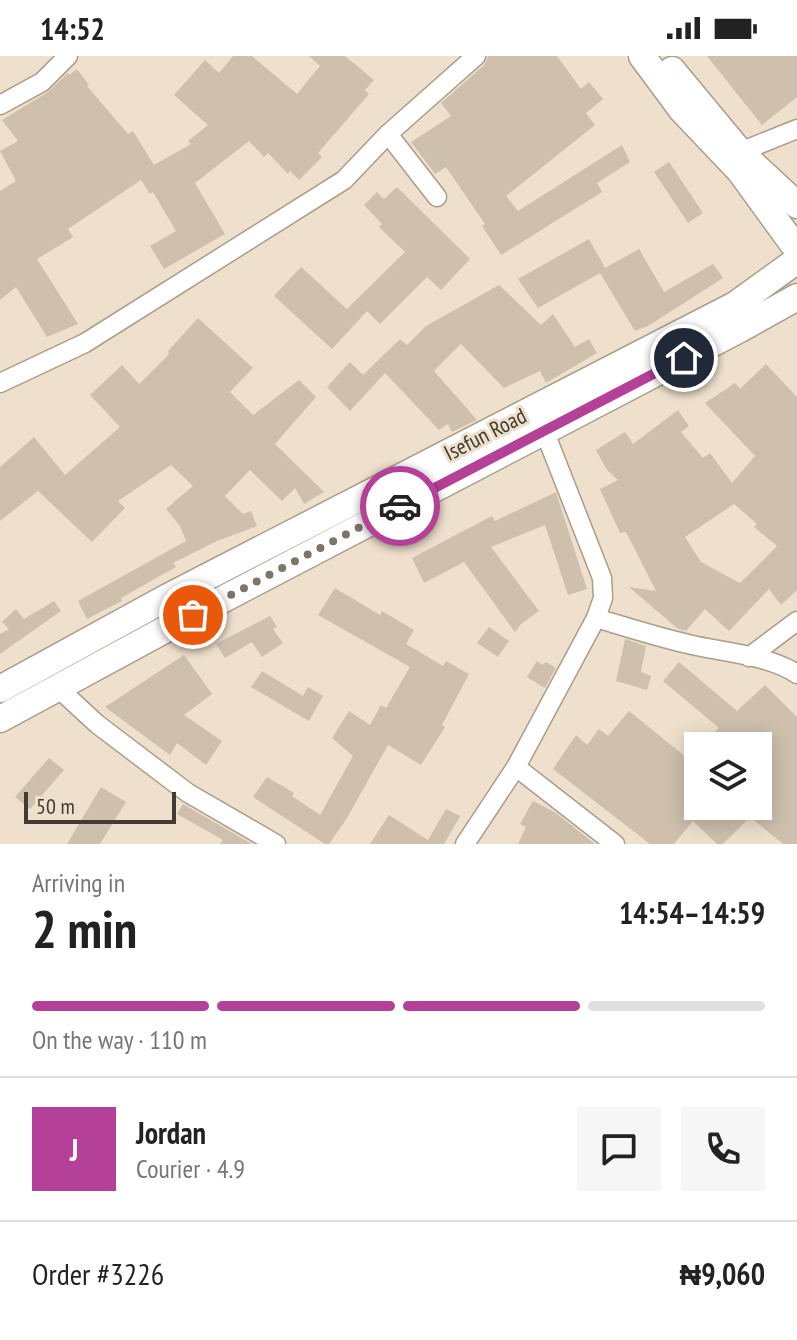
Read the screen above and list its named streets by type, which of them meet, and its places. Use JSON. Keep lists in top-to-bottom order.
{
  "streets": {
    "street": ["Isefun Road"]
  },
  "scale_bar": "50 m",
  "page": {
    "status": "14:52",
    "scale": "50 m",
    "heading": ["2 min", "Arriving in", "14:54–14:59"],
    "panel": [
      "Jordan",
      "Courier · 4.9",
      "Order #3226",
      "₦9,060"
    ],
    "bar": "On the way · 110 m",
    "round": "J"
  }
}
